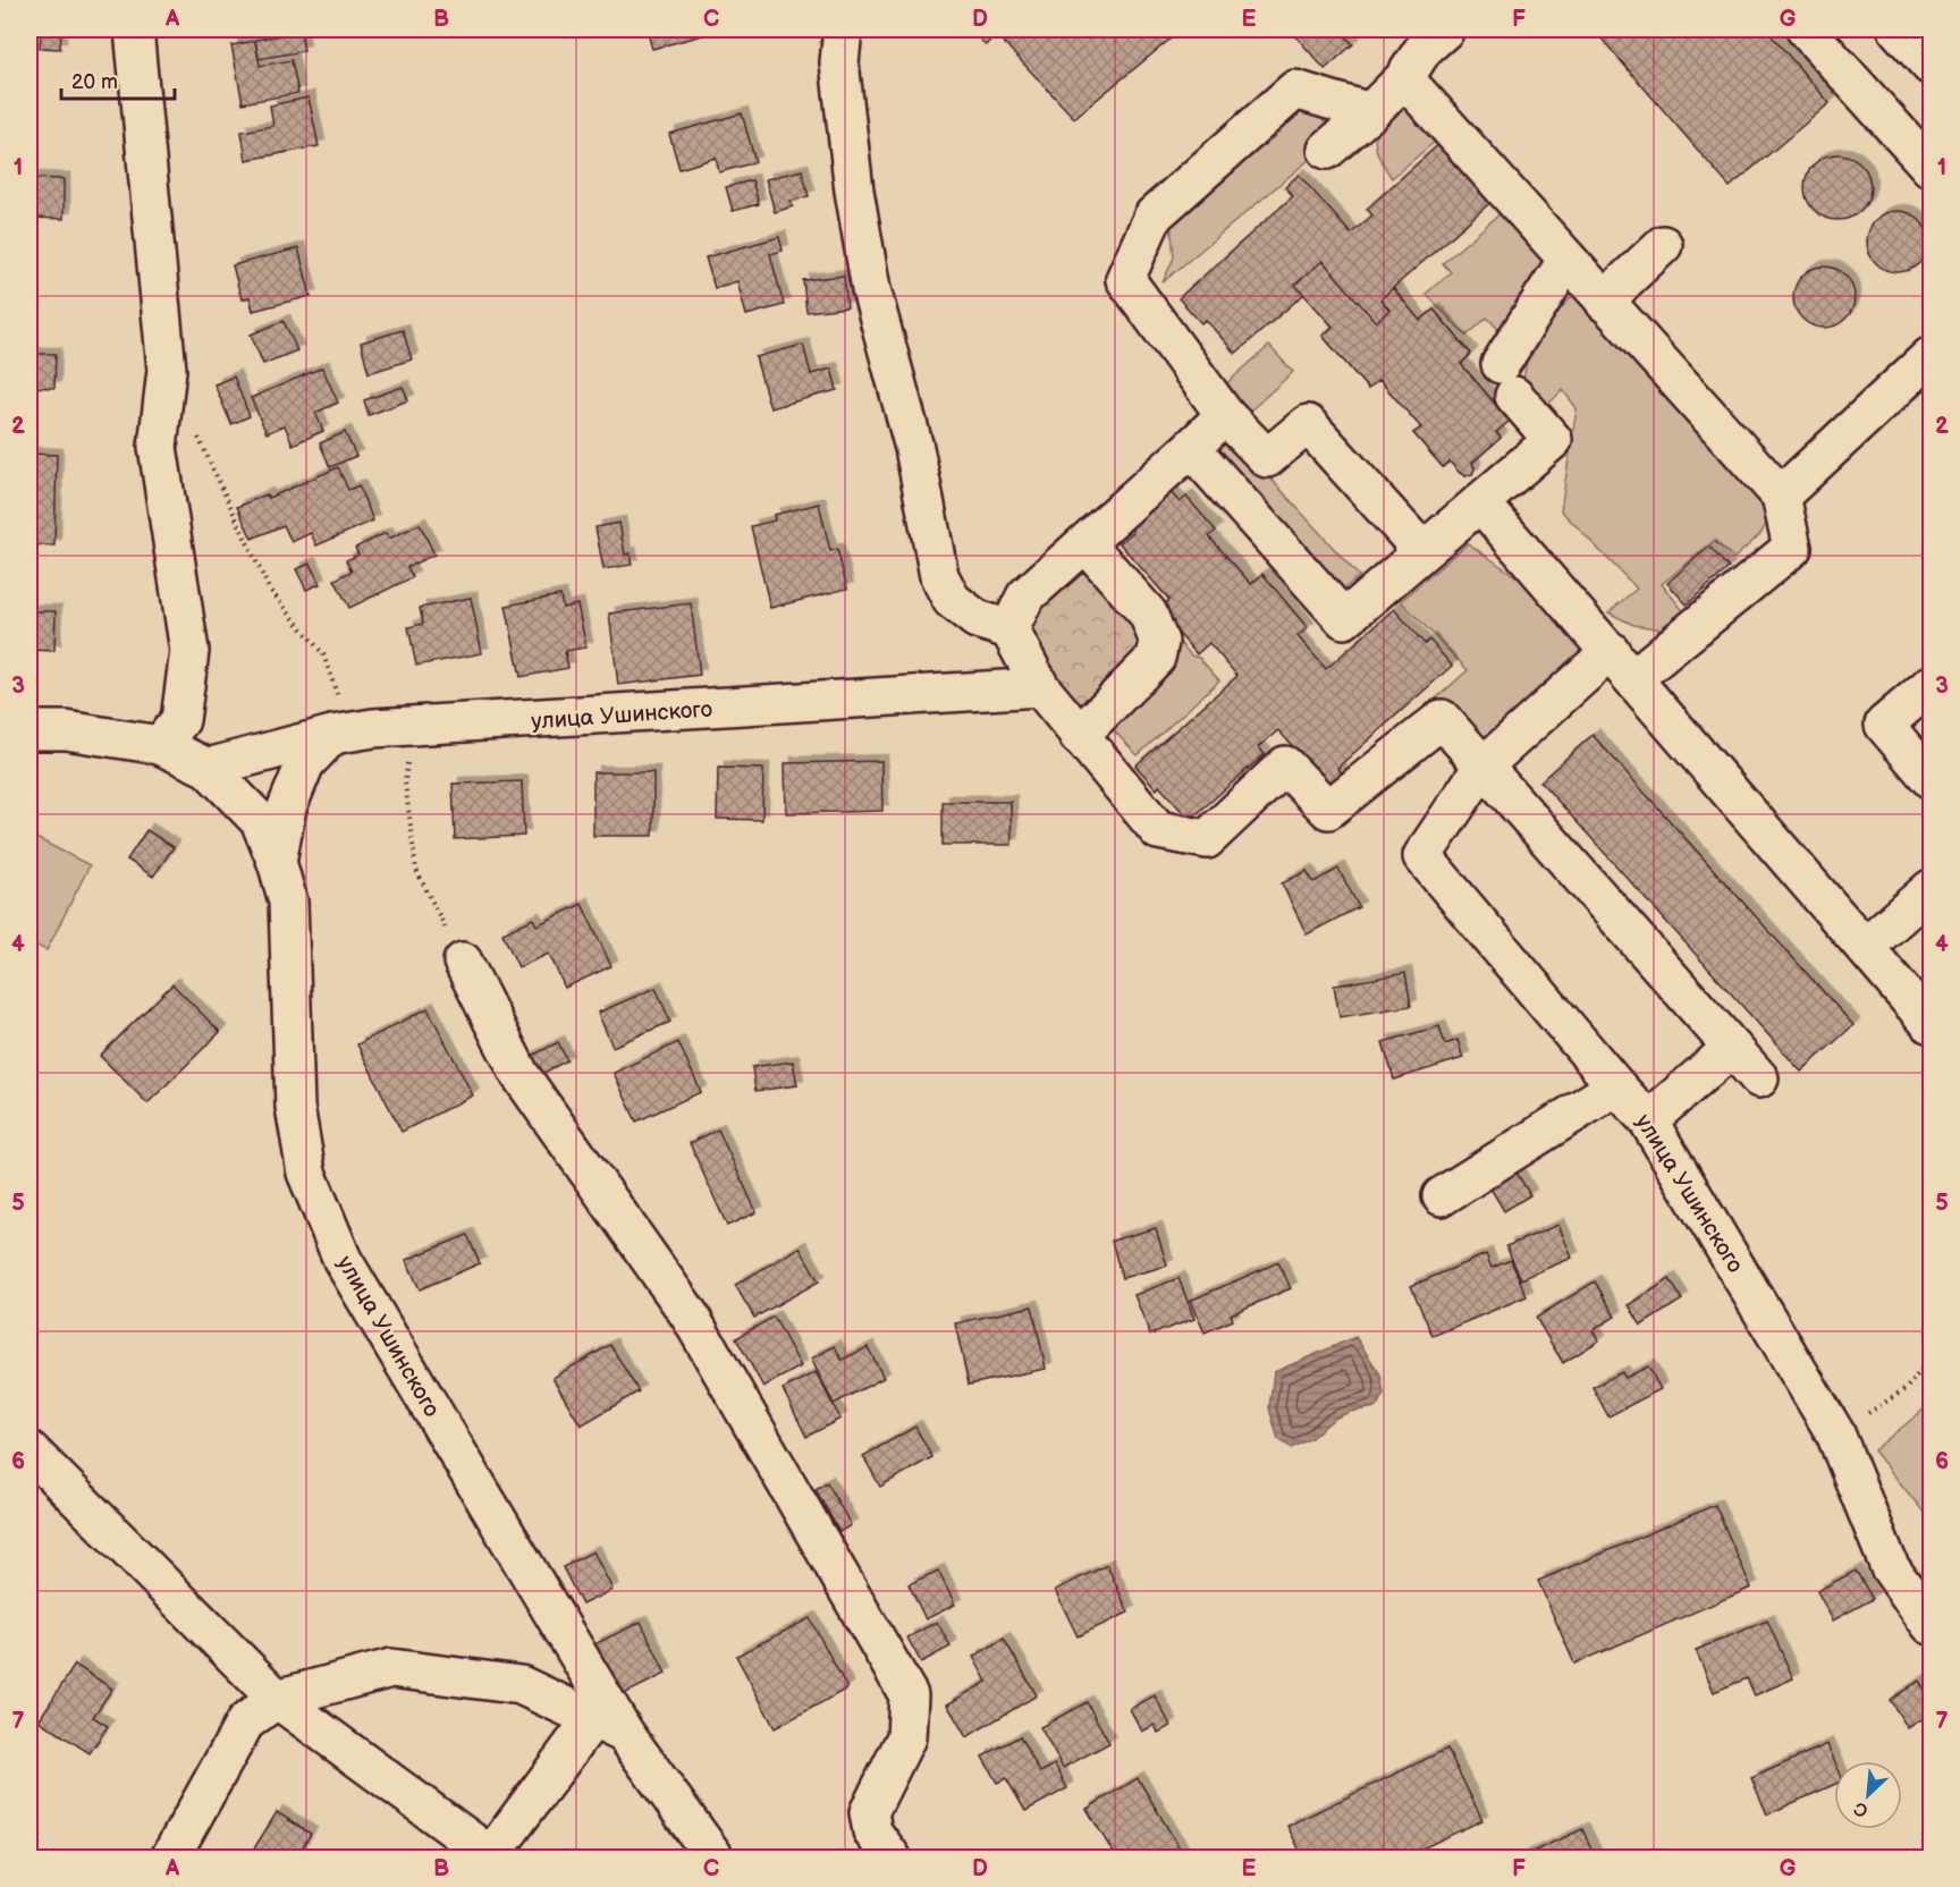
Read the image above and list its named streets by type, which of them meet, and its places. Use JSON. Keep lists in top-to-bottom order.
{
  "streets": {
    "street": ["улица Ушинского"]
  },
  "scale_bar": "20 m",
  "north": "bottom left",
  "grid": {
    "columns": [
      "A",
      "B",
      "C",
      "D",
      "E",
      "F",
      "G"
    ],
    "rows": [
      "1",
      "2",
      "3",
      "4",
      "5",
      "6",
      "7"
    ]
  }
}
